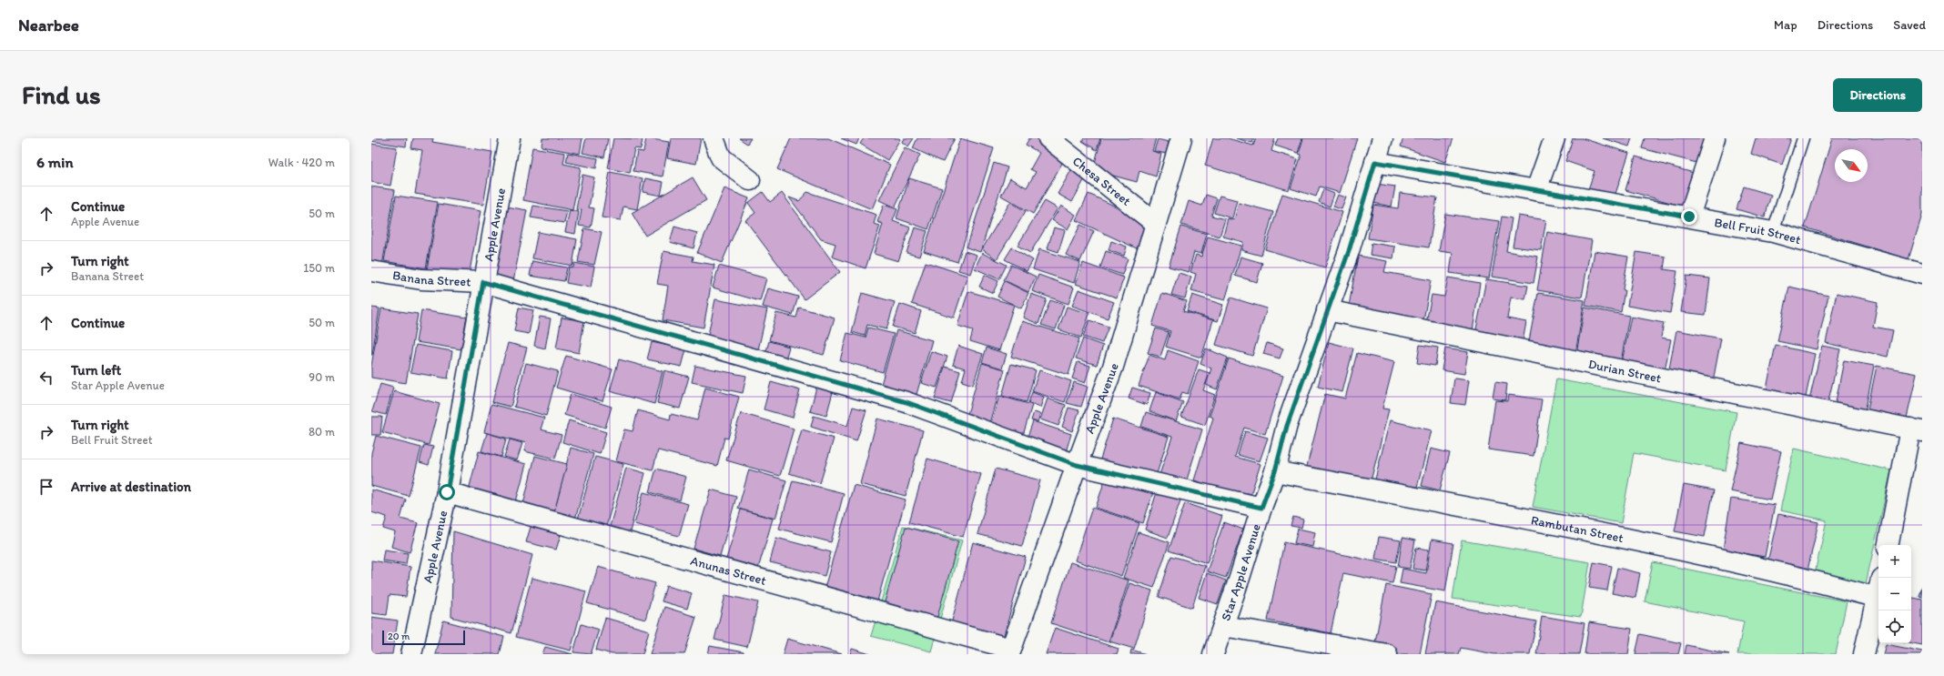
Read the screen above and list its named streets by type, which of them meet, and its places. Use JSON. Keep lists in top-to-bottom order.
{
  "streets": {
    "street": [
      "Chesa Street",
      "Apple Avenue",
      "Bell Fruit Street",
      "Banana Street",
      "Durian Street",
      "Rambutan Street",
      "Anunas Street",
      "Star Apple Avenue"
    ]
  },
  "crossings": [
    ["Chesa Street", "Apple Avenue"],
    ["Apple Avenue", "Banana Street"],
    ["Apple Avenue", "Anunas Street"],
    ["Bell Fruit Street", "Star Apple Avenue"],
    ["Banana Street", "Star Apple Avenue"],
    ["Durian Street", "Star Apple Avenue"],
    ["Rambutan Street", "Star Apple Avenue"]
  ],
  "scale_bar": "20 m",
  "north": "bottom right",
  "page": {
    "header": "Nearbee",
    "nav": ["Map", "Directions", "Saved"],
    "buttons": "Directions",
    "title": "Find us",
    "heading": ["6 min", "Walk · 420 m"],
    "list": [
      ["Continue", "Apple Avenue", "50 m"],
      ["Turn right", "Banana Street", "150 m"],
      ["Continue", "50 m"],
      ["Turn left", "Star Apple Avenue", "90 m"],
      ["Turn right", "Bell Fruit Street", "80 m"],
      "Arrive at destination"
    ],
    "map_buttons": ["+", "−"],
    "scale": "20 m"
  }
}
